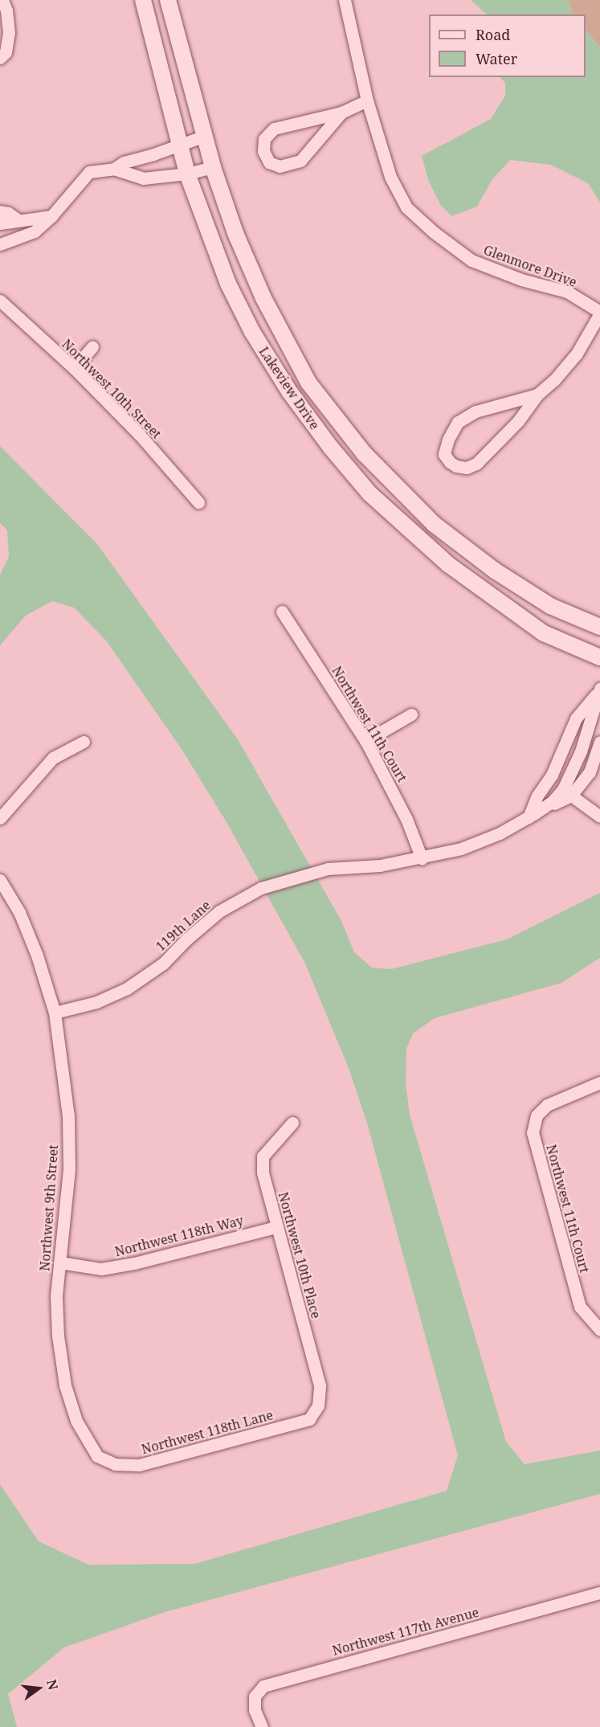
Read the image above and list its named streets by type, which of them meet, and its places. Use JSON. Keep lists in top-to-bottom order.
{
  "streets": {
    "street": [
      "Glenmore Drive",
      "Lakeview Drive",
      "Northwest 10th Street",
      "Northwest 11th Court",
      "119th Lane",
      "Northwest 9th Street",
      "Northwest 118th Way",
      "Northwest 10th Place",
      "Northwest 118th Lane",
      "Northwest 117th Avenue"
    ]
  },
  "crossings": [
    ["Northwest 11th Court", "119th Lane"],
    ["119th Lane", "Northwest 9th Street"],
    ["Northwest 9th Street", "Northwest 118th Way"],
    ["Northwest 9th Street", "Northwest 118th Lane"],
    ["Northwest 118th Way", "Northwest 10th Place"],
    ["Northwest 10th Place", "Northwest 118th Lane"]
  ],
  "legend": ["Road", "Water"],
  "north": "right"
}
